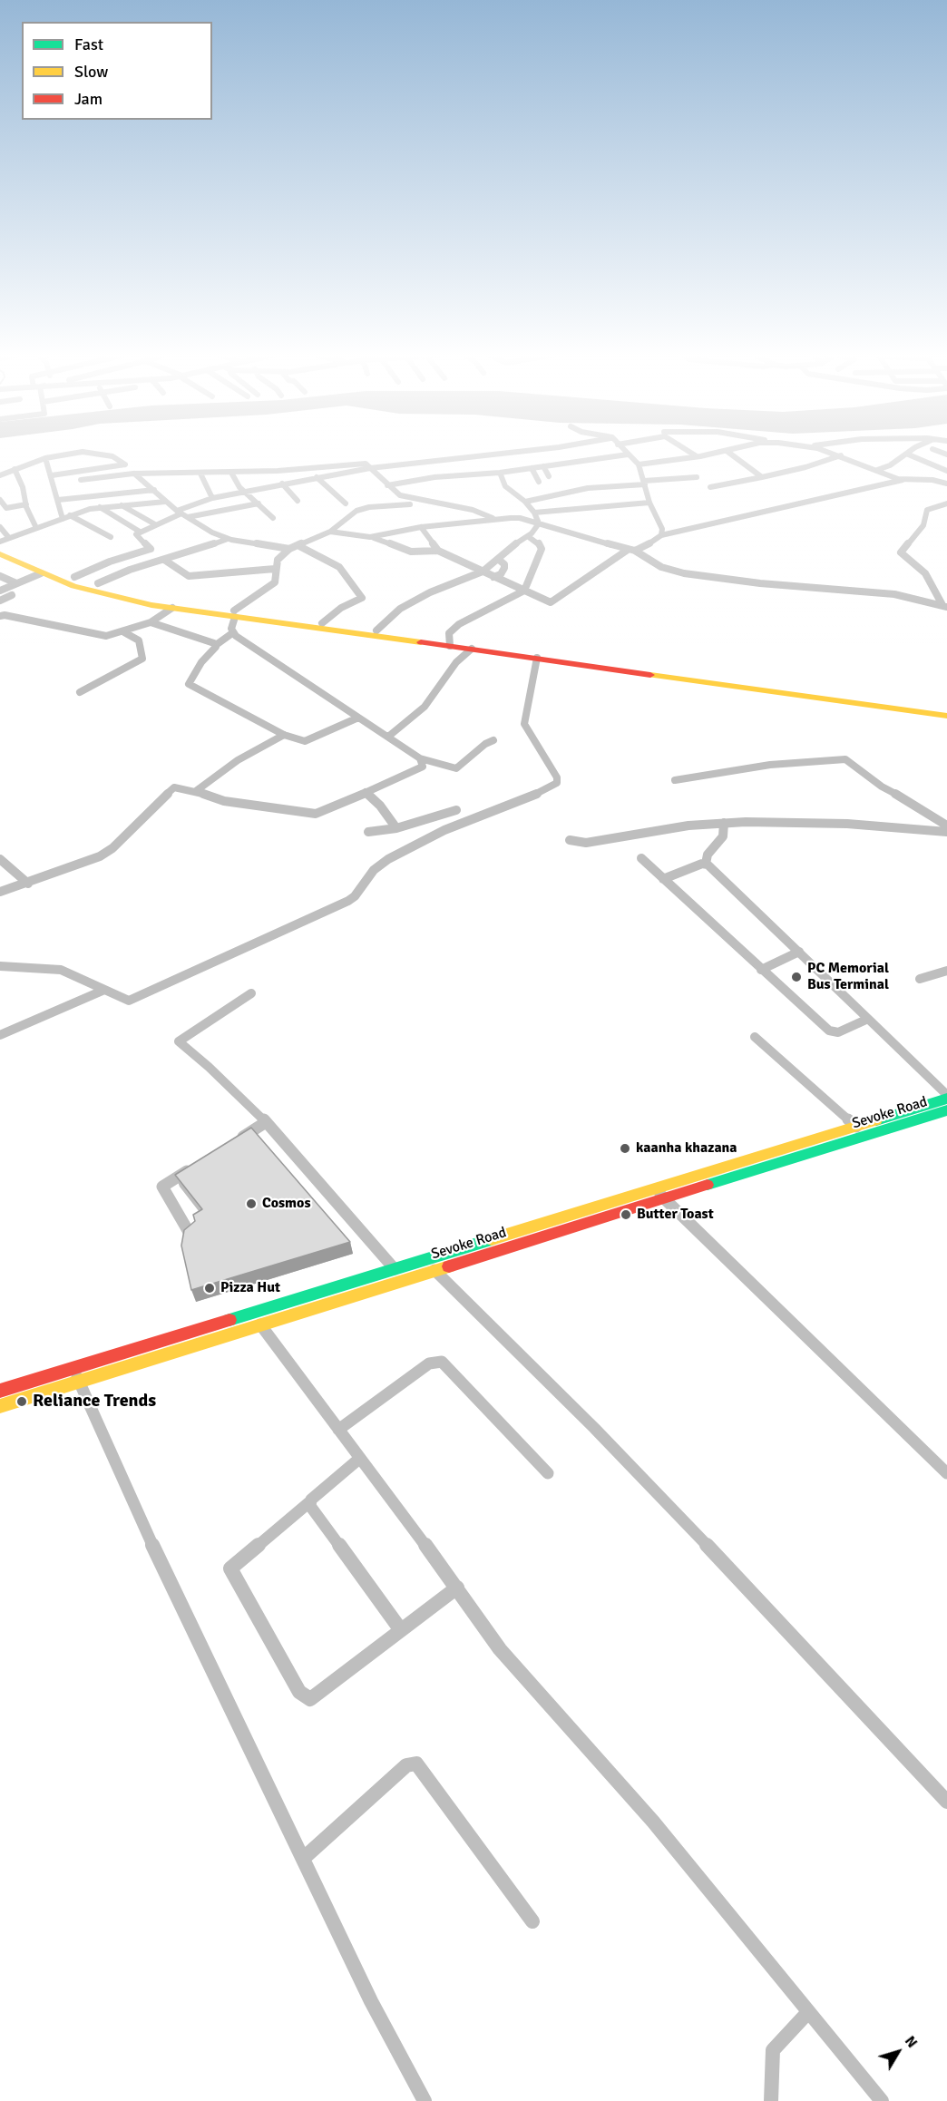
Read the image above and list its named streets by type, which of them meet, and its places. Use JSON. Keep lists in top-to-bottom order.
{
  "streets": {
    "main road": ["Sevoke Road"]
  },
  "places": [
    "PC Memorial Bus Terminal",
    "kaanha khazana",
    "Cosmos",
    "Butter Toast",
    "Pizza Hut",
    "Reliance Trends"
  ],
  "legend": ["Fast", "Slow", "Jam"],
  "north": "top right"
}
